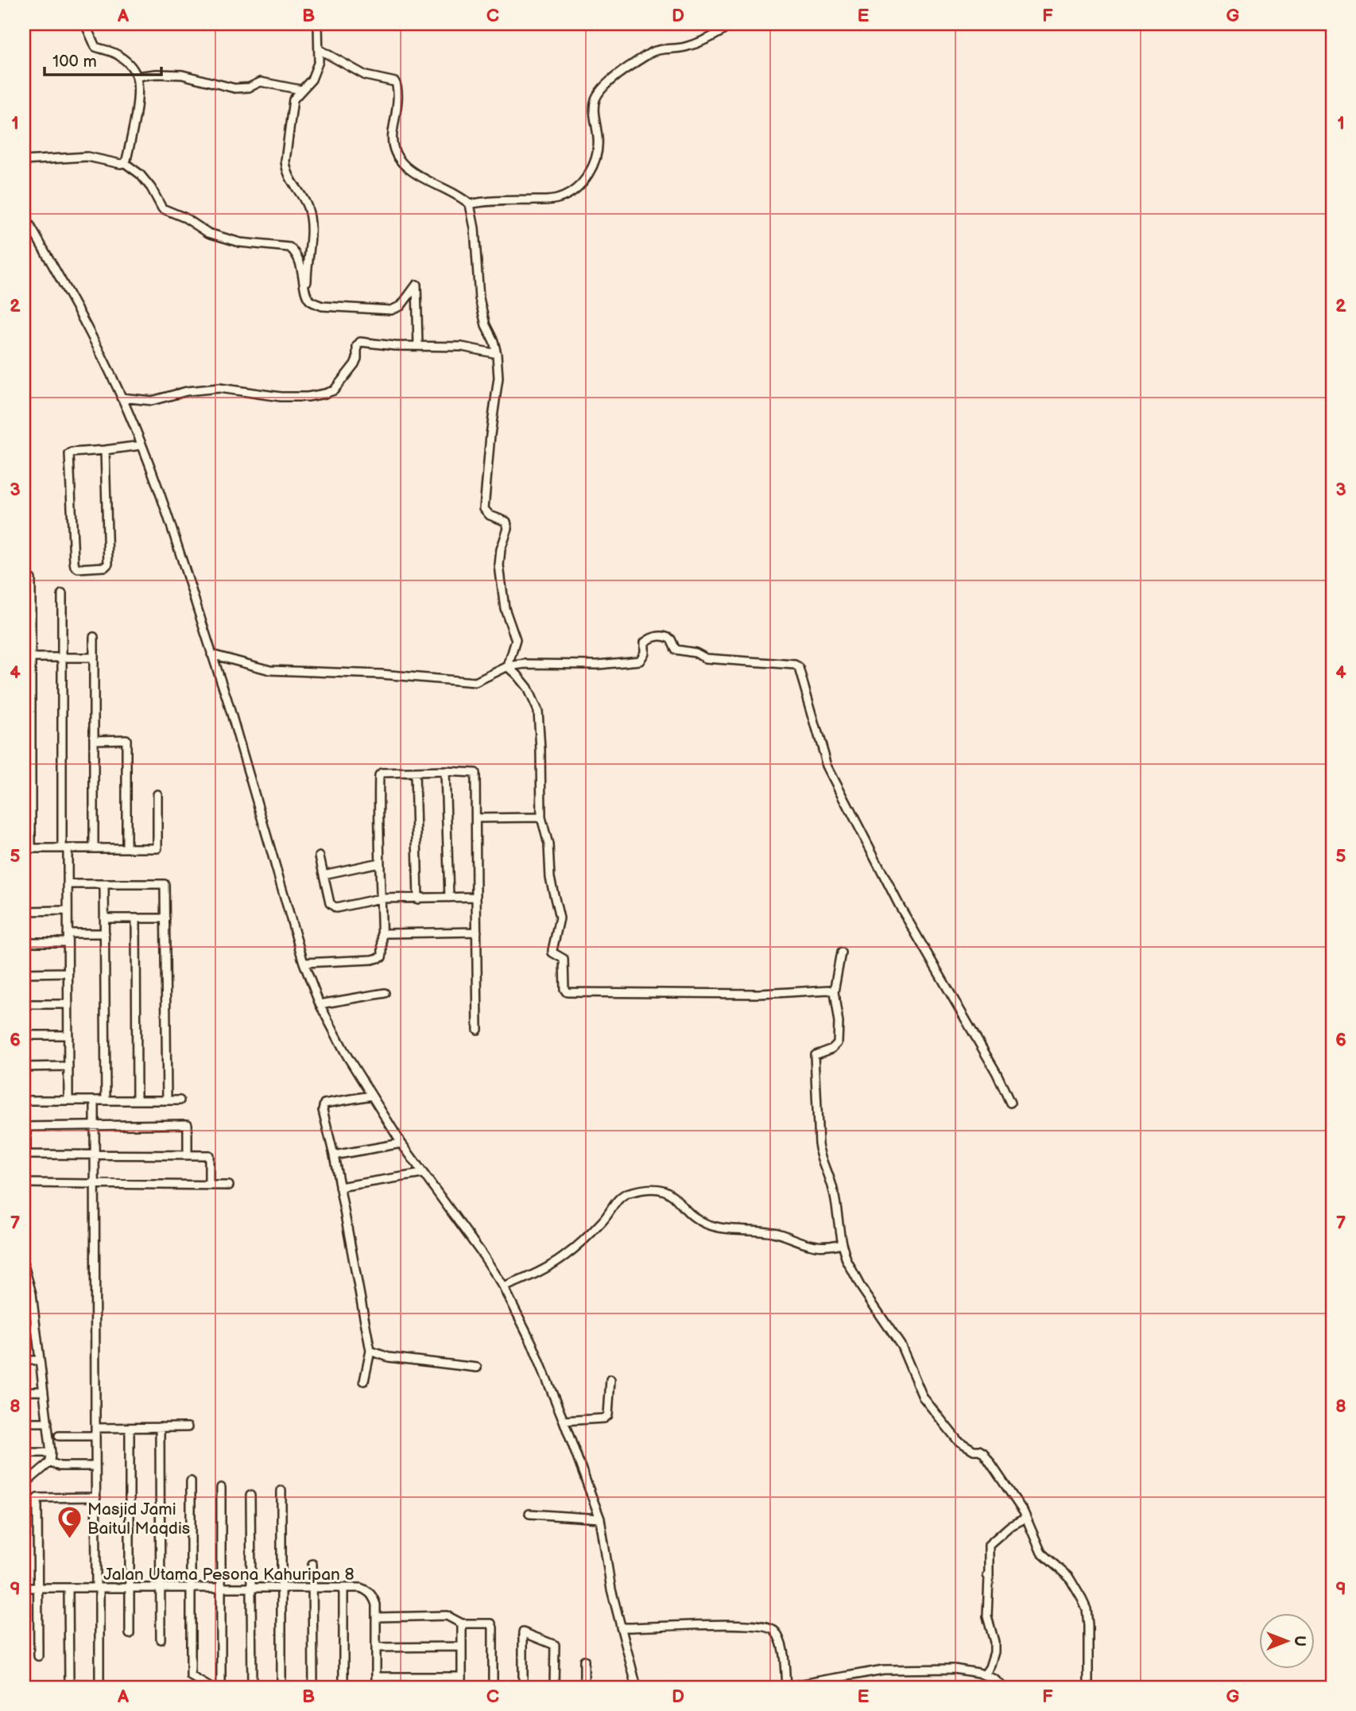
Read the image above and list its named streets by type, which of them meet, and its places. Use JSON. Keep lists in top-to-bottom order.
{
  "streets": {
    "street": ["Jalan Utama Pesona Kahuripan 8"]
  },
  "places": {
    "mosque": ["Masjid Jami Baitul Maqdis"]
  },
  "scale_bar": "100 m",
  "north": "right",
  "grid": {
    "columns": [
      "A",
      "B",
      "C",
      "D",
      "E",
      "F",
      "G"
    ],
    "rows": [
      "1",
      "2",
      "3",
      "4",
      "5",
      "6",
      "7",
      "8",
      "9"
    ]
  }
}
